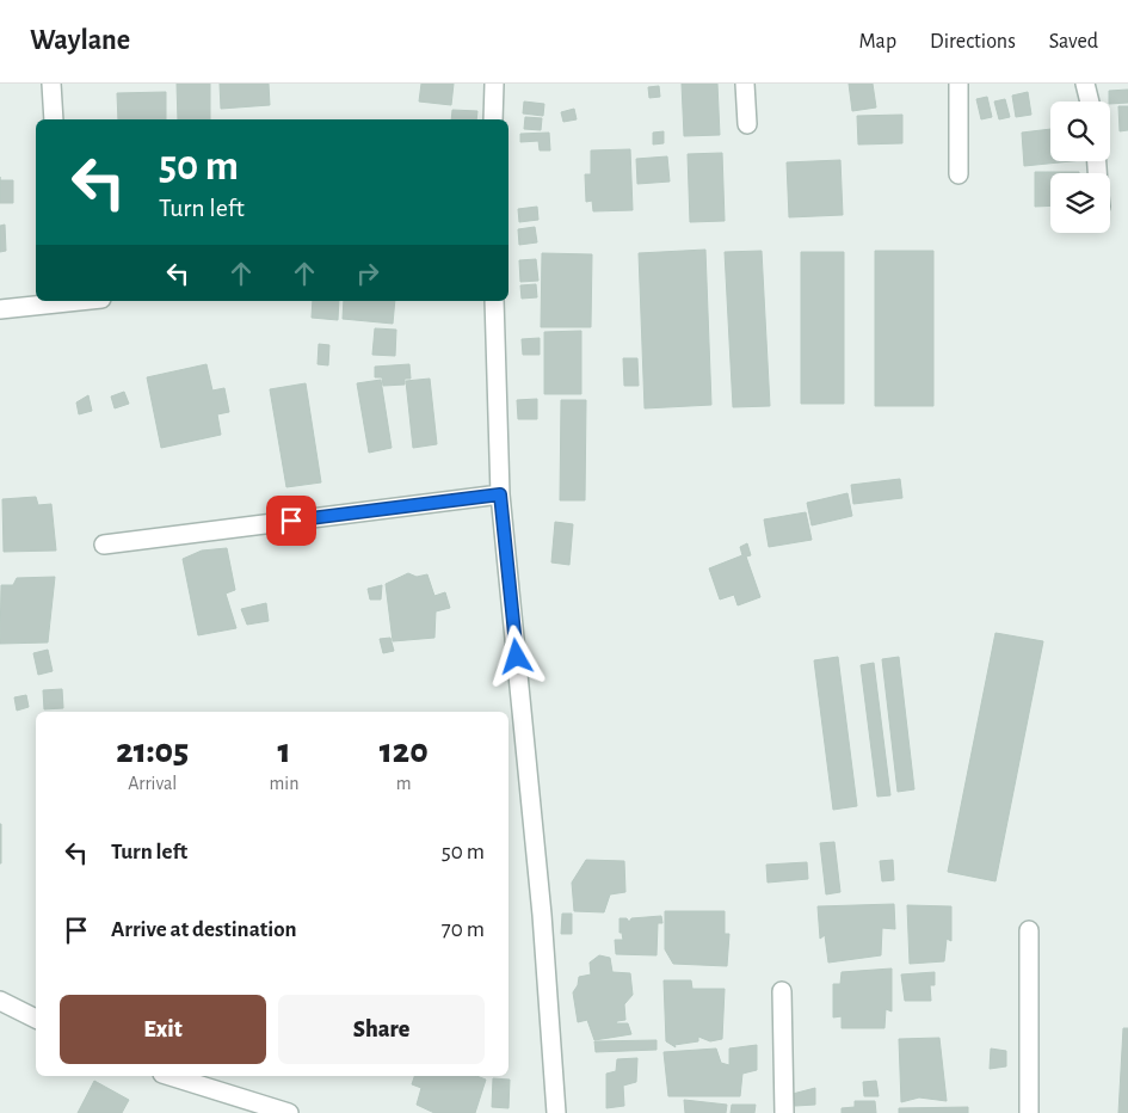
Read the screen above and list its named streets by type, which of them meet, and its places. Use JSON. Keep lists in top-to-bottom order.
{
  "page": {
    "header": "Waylane",
    "nav": ["Map", "Directions", "Saved"],
    "turn": ["50 m", "Turn left"],
    "eta": [
      "21:05",
      "Arrival",
      "1",
      "min",
      "120",
      "m"
    ],
    "list": [
      {
        "name": "Turn left",
        "value": "50 m"
      },
      {
        "name": "Arrive at destination",
        "value": "70 m"
      }
    ],
    "buttons": ["Exit", "Share"]
  }
}
